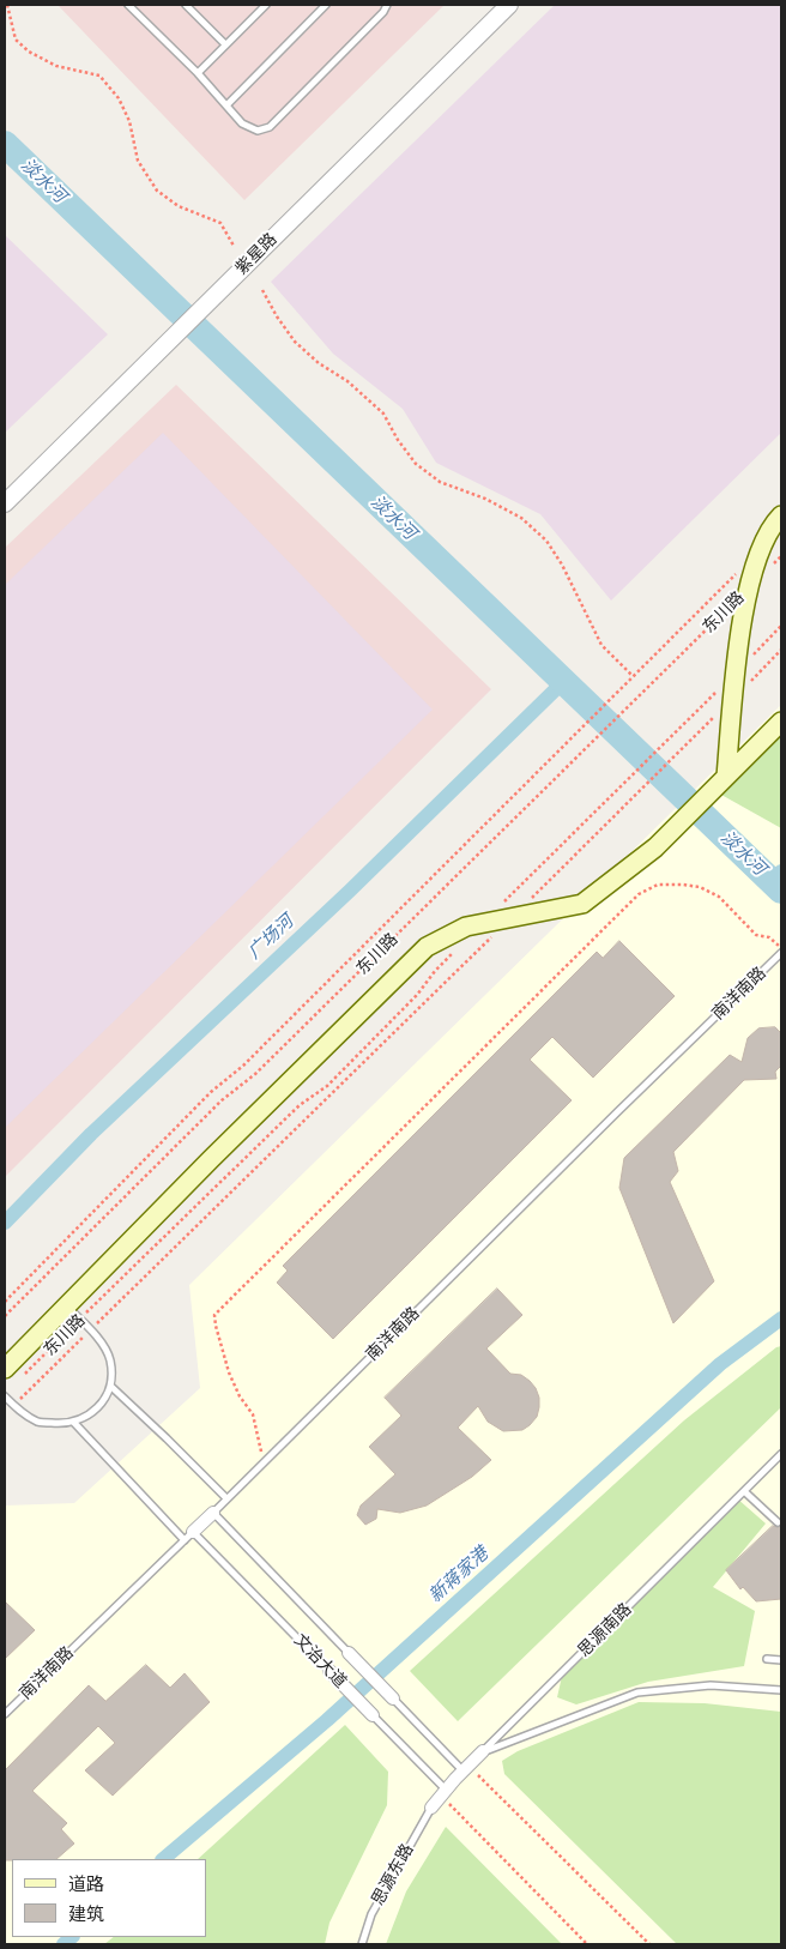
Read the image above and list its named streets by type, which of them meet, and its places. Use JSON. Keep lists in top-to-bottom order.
{
  "streets": {
    "main road": ["东川路"],
    "street": [
      "紫星路",
      "南洋南路",
      "思源南路",
      "文治大道"
    ],
    "lane": ["思源东路"]
  },
  "crossings": [
    ["南洋南路", "文治大道"],
    ["思源南路", "文治大道"],
    ["思源南路", "思源东路"]
  ],
  "water": ["淡水河", "广场河", "新蒋家港"],
  "legend": ["道路", "建筑"]
}
